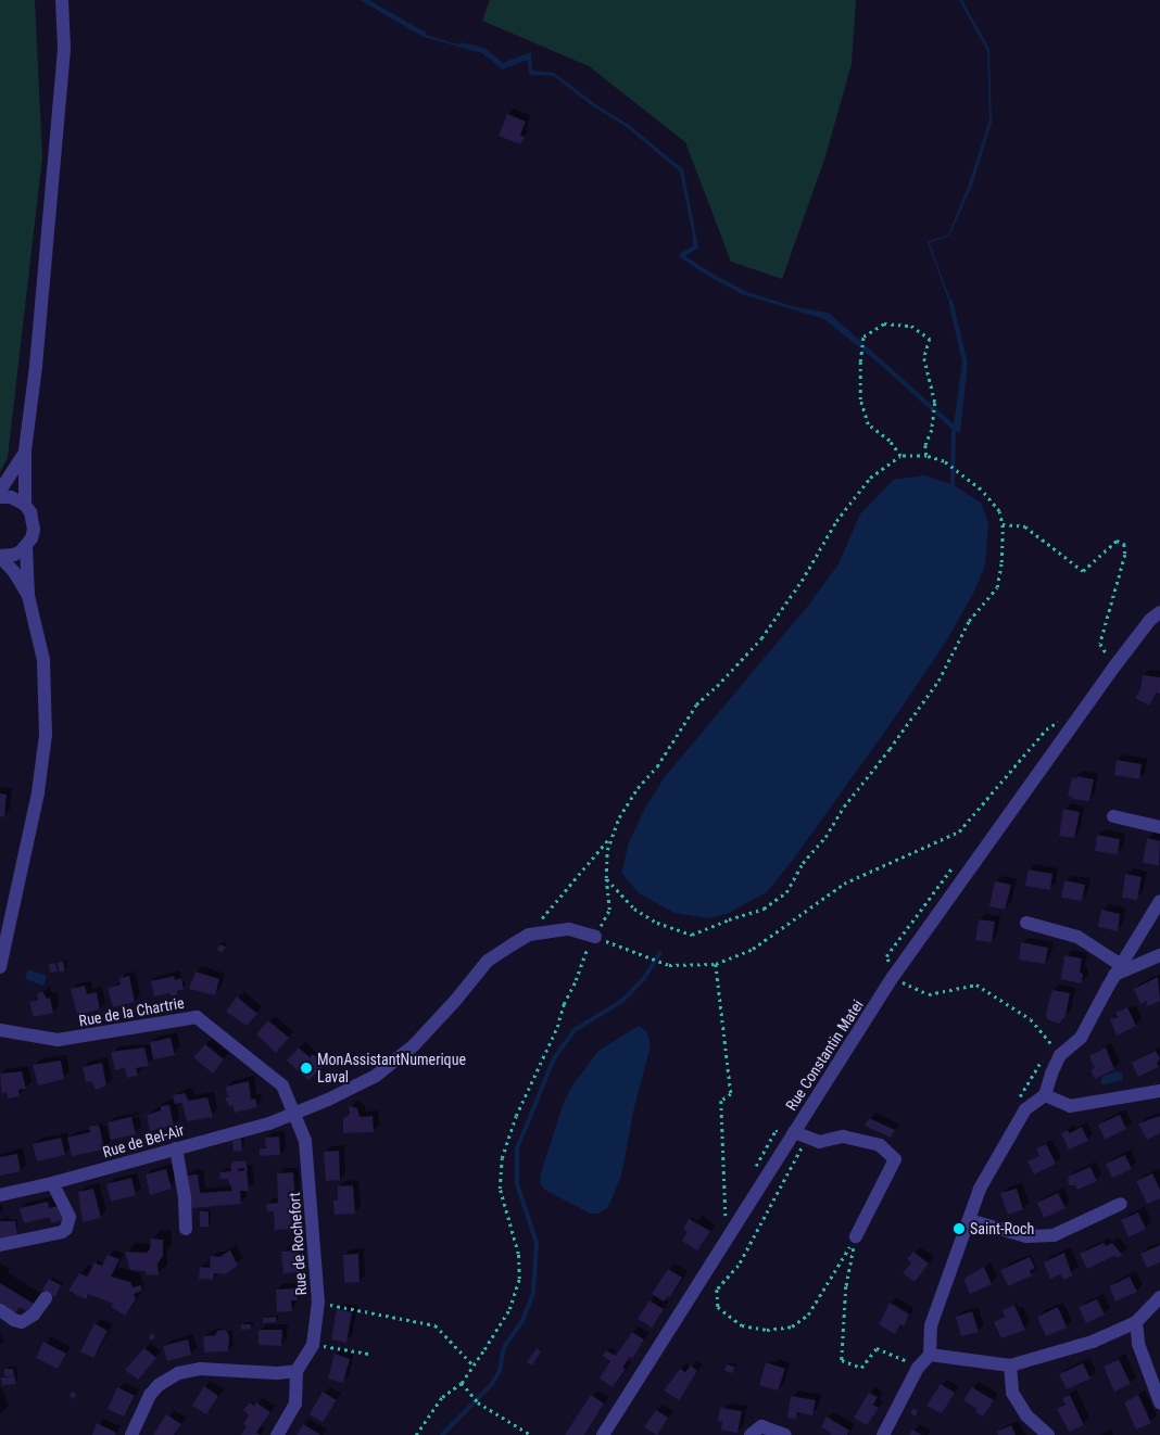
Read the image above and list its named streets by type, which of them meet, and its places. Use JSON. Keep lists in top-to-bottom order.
{
  "streets": {
    "street": [
      "Rue de la Chartrie",
      "Rue Constantin Matei",
      "Rue de Bel-Air",
      "Rue de Rochefort"
    ]
  },
  "crossings": [
    ["Rue de la Chartrie", "Rue de Bel-Air"],
    ["Rue de la Chartrie", "Rue de Rochefort"],
    ["Rue de Bel-Air", "Rue de Rochefort"]
  ],
  "places": ["MonAssistantNumerique Laval", "Saint-Roch"]
}
